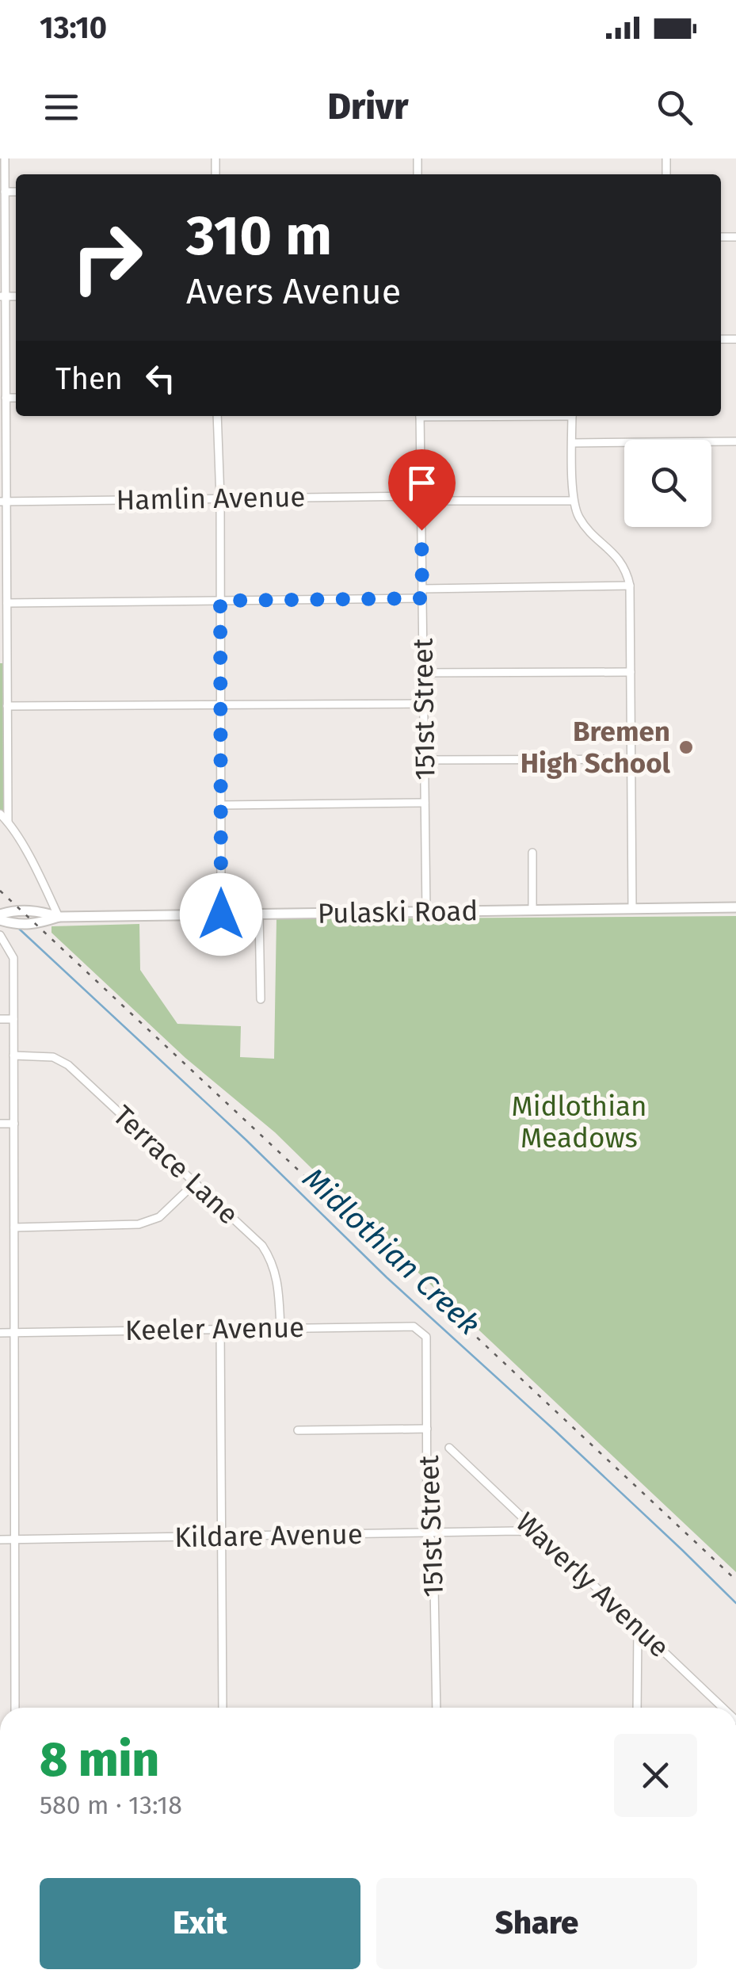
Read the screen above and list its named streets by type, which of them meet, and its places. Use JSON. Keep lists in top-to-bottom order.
{
  "streets": {
    "main road": ["Pulaski Road"],
    "street": [
      "Hamlin Avenue",
      "151st Street",
      "Terrace Lane",
      "Keeler Avenue",
      "Kildare Avenue",
      "Waverly Avenue"
    ]
  },
  "crossings": [
    ["Hamlin Avenue", "151st Street"],
    ["151st Street", "Pulaski Road"],
    ["151st Street", "Keeler Avenue"],
    ["151st Street", "Kildare Avenue"],
    ["Terrace Lane", "Keeler Avenue"],
    ["Kildare Avenue", "Waverly Avenue"]
  ],
  "water": ["Midlothian Creek"],
  "parks": ["Midlothian Meadows"],
  "places": ["Bremen High School"],
  "page": {
    "status": "13:10",
    "header": "Drivr",
    "turn": ["310 m", "Avers Avenue"],
    "then": "Then",
    "heading": ["8 min", "580 m · 13:18"],
    "buttons": ["Exit", "Share"]
  }
}
